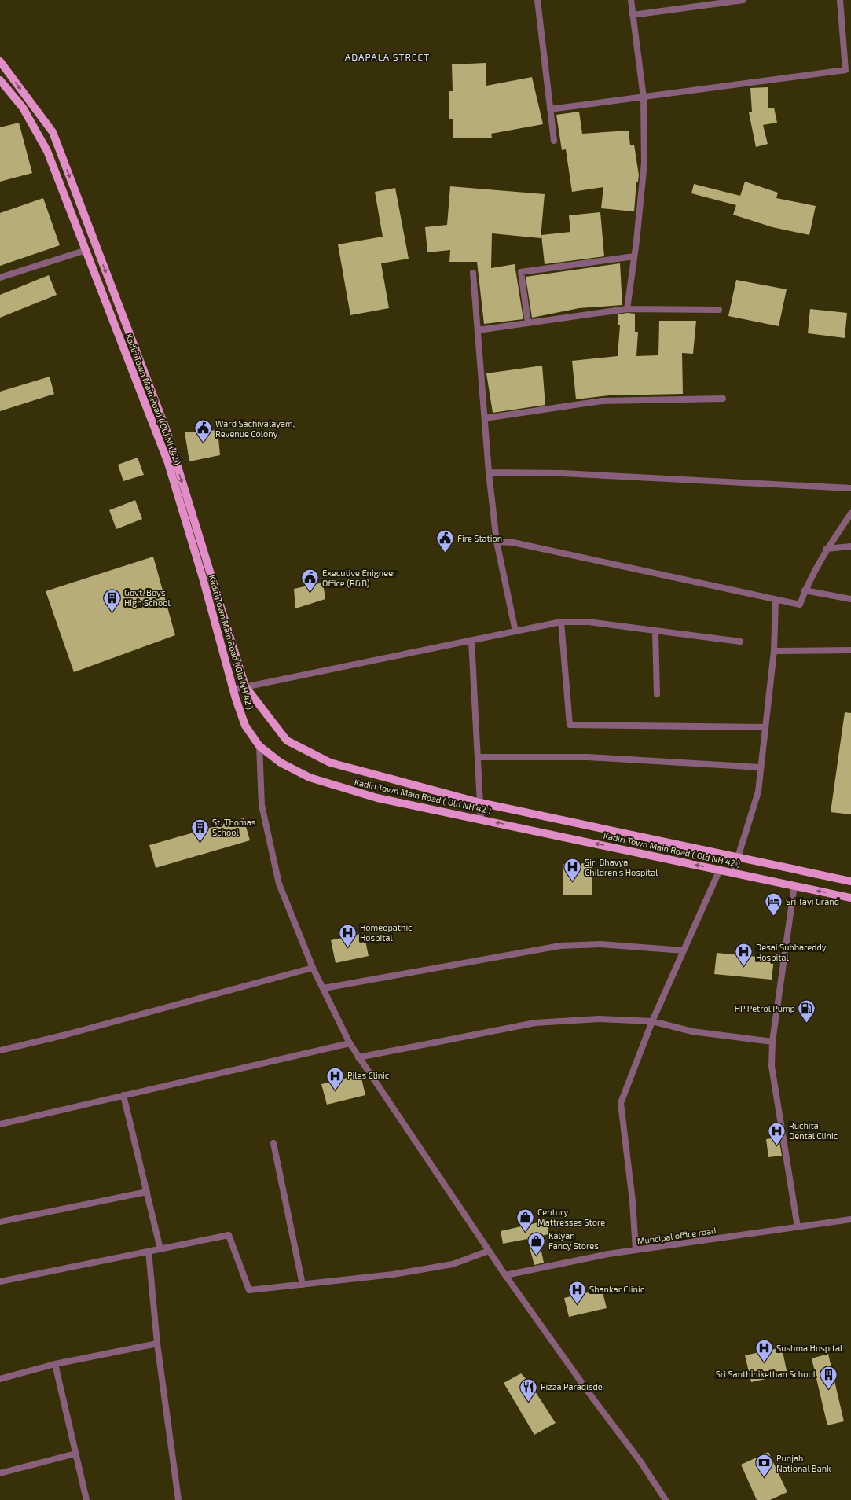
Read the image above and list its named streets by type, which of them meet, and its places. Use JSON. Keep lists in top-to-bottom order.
{
  "streets": {
    "main road": ["Kadiri Town Main Road ( Old NH 42 )"],
    "street": ["Muncipal office road"]
  },
  "districts": ["ADAPALA STREET"],
  "places": {
    "public building": ["Ward Sachivalayam, Revenue Colony", "Fire Station", "Executive Enigneer Office (R&B)"],
    "building": ["Govt. Boys High School", "St. Thomas School", "Sri Santhinikethan School"],
    "hospital": [
      "Siri Bhavya Children's Hospital",
      "Homeopathic Hospital",
      "Desai Subbareddy Hospital",
      "Piles Clinic",
      "Ruchita Dental Clinic",
      "Shankar Clinic",
      "Sushma Hospital"
    ],
    "hotel": ["Sri Tayi Grand"],
    "fuel station": ["HP Petrol Pump"],
    "shop": ["Century Mattresses Store", "Kalyan Fancy Stores"],
    "restaurant": ["Pizza Paradisde"],
    "bank": ["Punjab National Bank"]
  }
}
